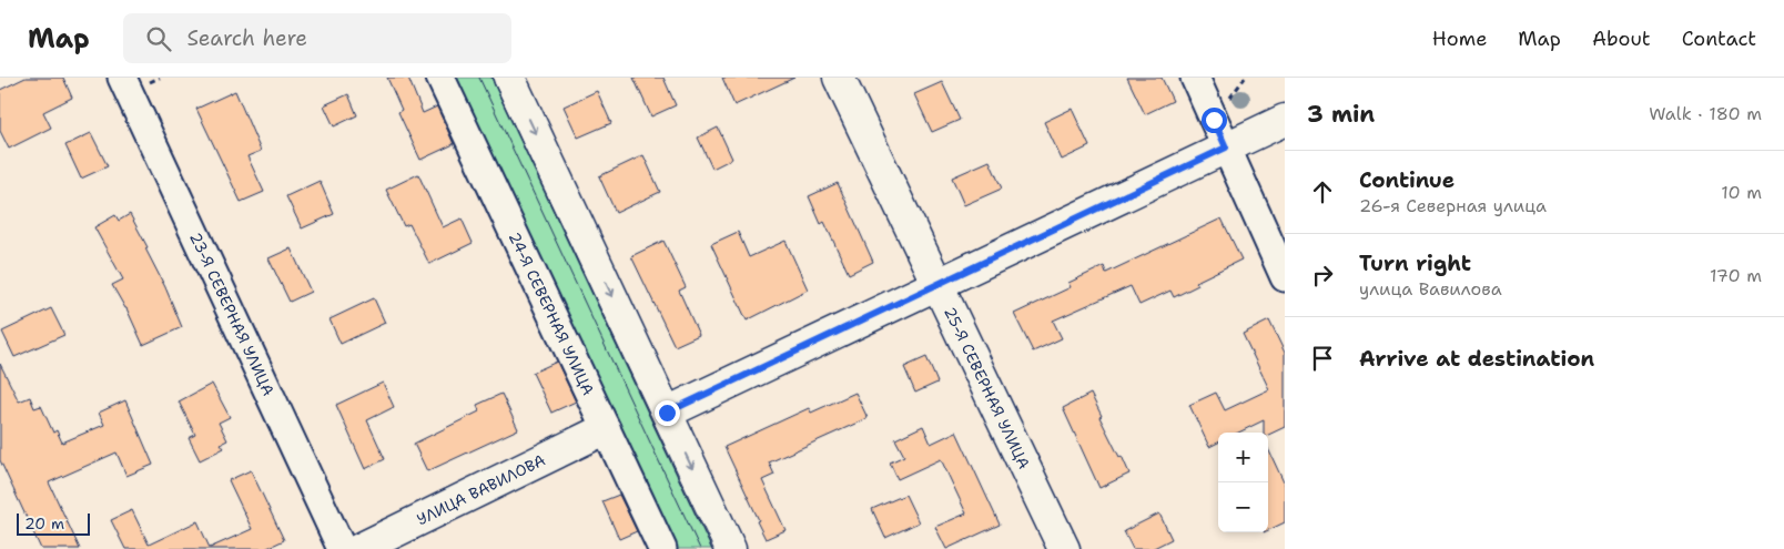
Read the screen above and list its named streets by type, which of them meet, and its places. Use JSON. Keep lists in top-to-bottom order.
{
  "streets": {
    "main road": ["25-Я СЕВЕРНАЯ УЛИЦА", "УЛИЦА ВАВИЛОВА"],
    "street": ["23-Я СЕВЕРНАЯ УЛИЦА", "24-Я СЕВЕРНАЯ УЛИЦА"]
  },
  "crossings": [
    ["24-Я СЕВЕРНАЯ УЛИЦА", "УЛИЦА ВАВИЛОВА"]
  ],
  "scale_bar": "20 m",
  "page": {
    "header": "Map",
    "search": "Search here",
    "nav": [
      "Home",
      "Map",
      "About",
      "Contact"
    ],
    "heading": ["3 min", "Walk · 180 m"],
    "list": [
      ["Continue", "26-я Северная улица", "10 m"],
      ["Turn right", "улица Вавилова", "170 m"],
      "Arrive at destination"
    ],
    "map_buttons": ["+", "−"],
    "scale": "20 m"
  }
}
